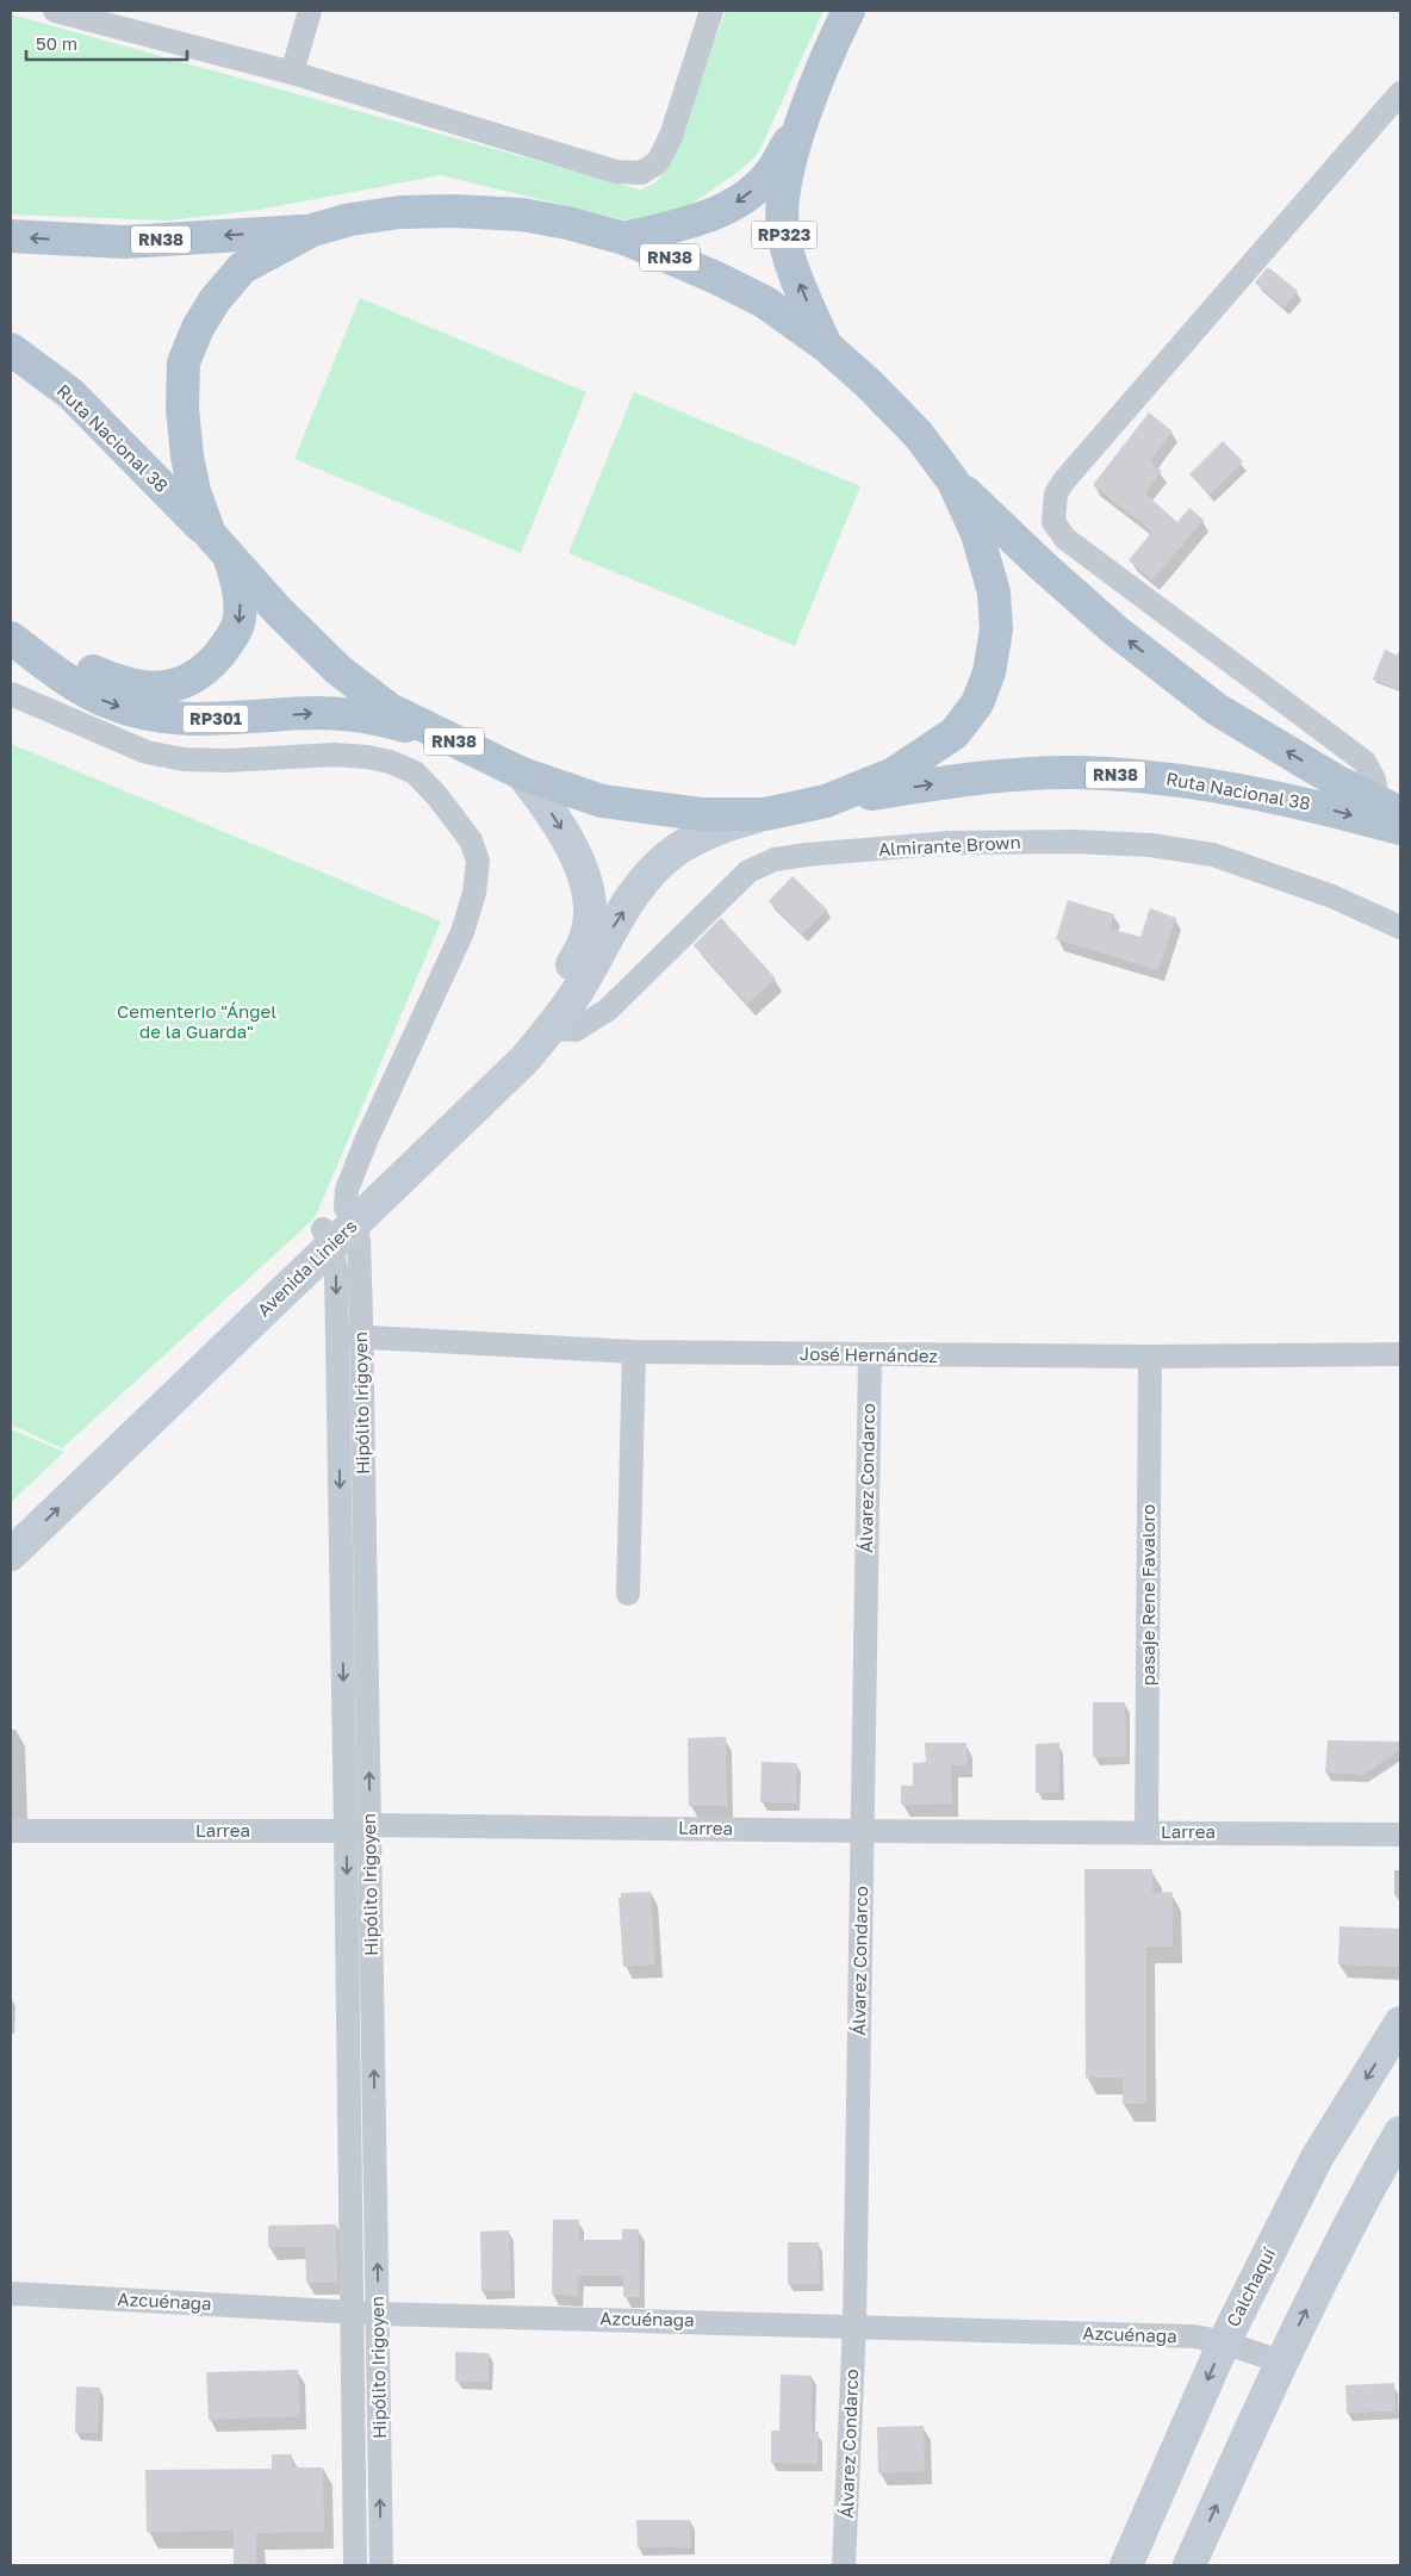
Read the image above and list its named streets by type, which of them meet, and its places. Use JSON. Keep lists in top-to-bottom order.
{
  "streets": {
    "main road": [
      "RP323",
      "RN38",
      "Ruta Nacional 38",
      "RP301",
      "Avenida Liniers",
      "Calchaquí"
    ],
    "street": [
      "Almirante Brown",
      "José Hernández",
      "Hipólito Irigoyen",
      "Álvarez Condarco",
      "pasaje Rene Favaloro",
      "Larrea",
      "Azcuénaga"
    ]
  },
  "crossings": [
    ["RP323", "RN38"],
    ["RN38", "Ruta Nacional 38"],
    ["RN38", "RP301"],
    ["Ruta Nacional 38", "RP301"],
    ["Almirante Brown", "Avenida Liniers"],
    ["Avenida Liniers", "Hipólito Irigoyen"],
    ["José Hernández", "Hipólito Irigoyen"],
    ["José Hernández", "Álvarez Condarco"],
    ["José Hernández", "pasaje Rene Favaloro"],
    ["Hipólito Irigoyen", "Larrea"],
    ["Hipólito Irigoyen", "Azcuénaga"],
    ["Álvarez Condarco", "Larrea"],
    ["Álvarez Condarco", "Azcuénaga"],
    ["pasaje Rene Favaloro", "Larrea"],
    ["Calchaquí", "Azcuénaga"]
  ],
  "parks": ["Cementerio \"Ángel de la Guarda\""],
  "scale_bar": "50 m"
}
